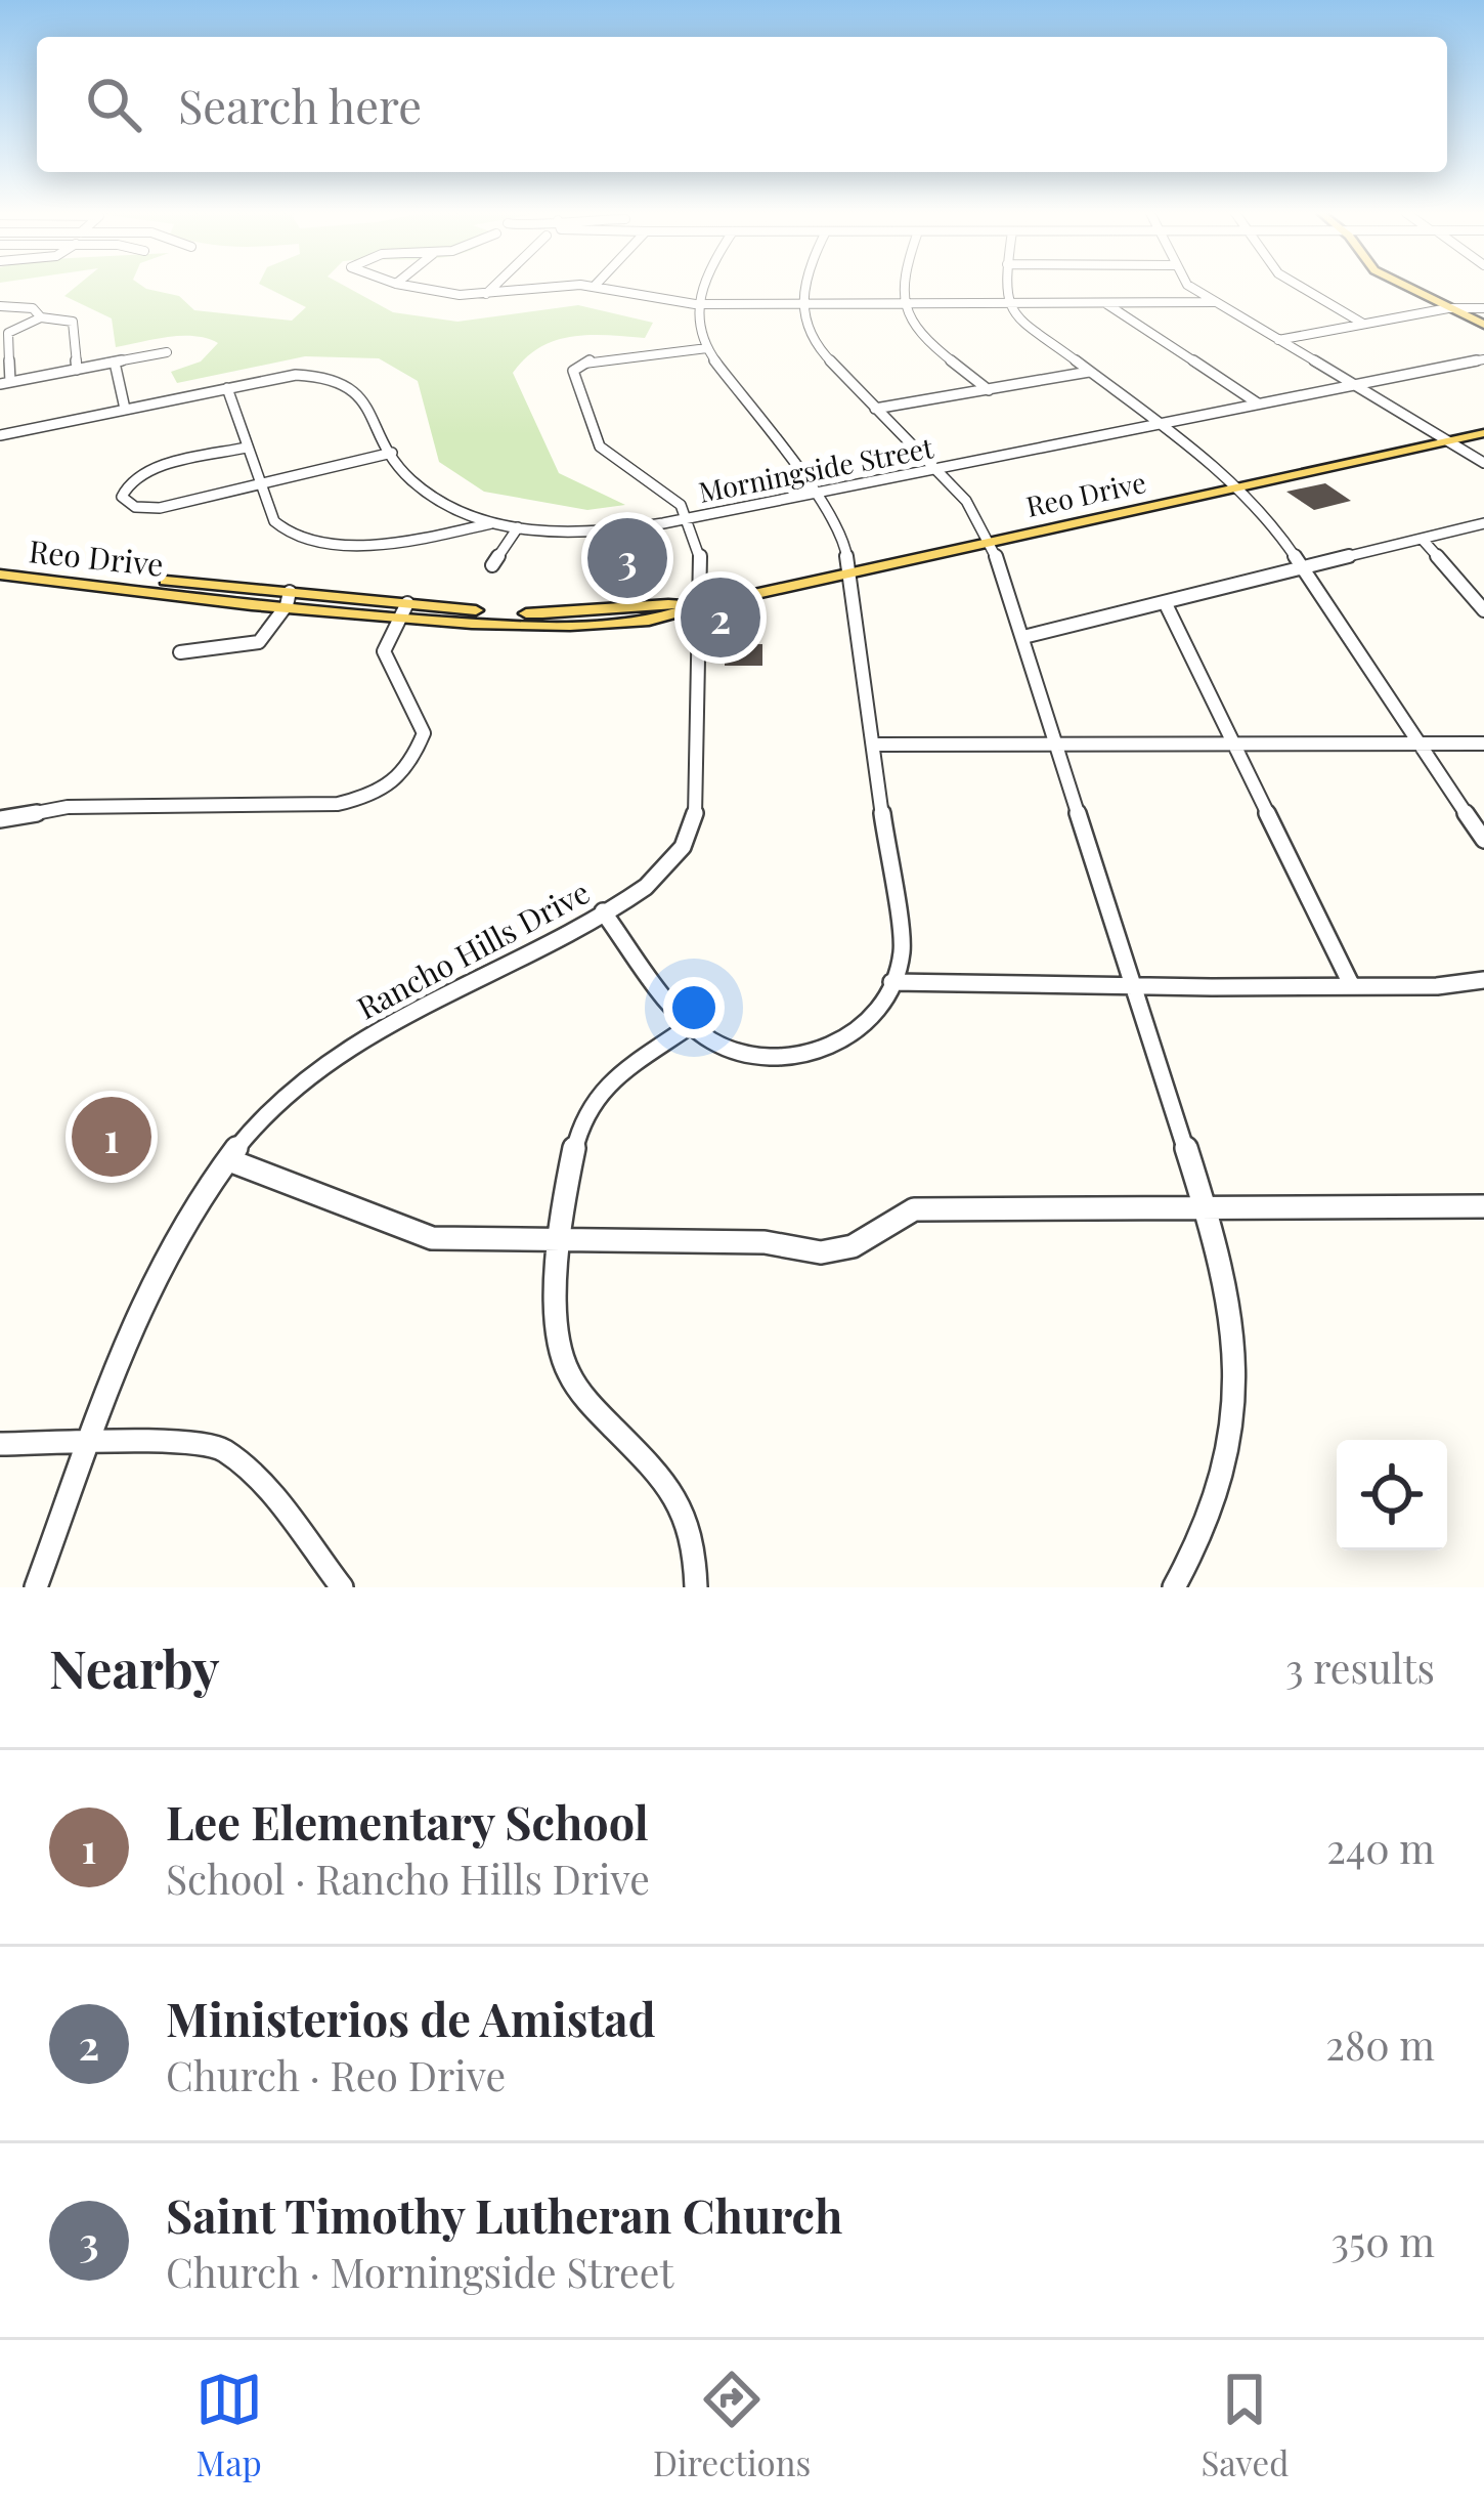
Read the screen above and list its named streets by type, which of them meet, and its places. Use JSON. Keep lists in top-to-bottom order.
{
  "streets": {
    "main road": ["Reo Drive"],
    "street": ["Morningside Street", "Rancho Hills Drive"]
  },
  "crossings": [
    ["Morningside Street", "Rancho Hills Drive"],
    ["Reo Drive", "Rancho Hills Drive"]
  ],
  "page": {
    "search": "Search here",
    "pins": ["3", "2", "1"],
    "heading": ["Nearby", "3 results"],
    "list": [
      {
        "mark": "1",
        "name": "Lee Elementary School",
        "note": "School · Rancho Hills Drive",
        "value": "240 m"
      },
      {
        "mark": "2",
        "name": "Ministerios de Amistad",
        "note": "Church · Reo Drive",
        "value": "280 m"
      },
      {
        "mark": "3",
        "name": "Saint Timothy Lutheran Church",
        "note": "Church · Morningside Street",
        "value": "350 m"
      }
    ],
    "nav": ["Map", "Directions", "Saved"]
  }
}
